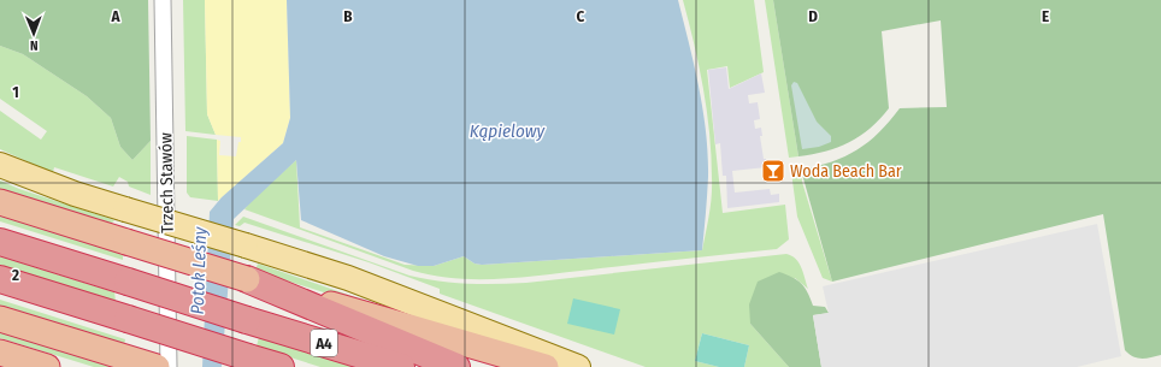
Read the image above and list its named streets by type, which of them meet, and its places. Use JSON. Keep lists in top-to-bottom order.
{
  "streets": {
    "highway": ["A4"],
    "street": ["Trzech Stawów"]
  },
  "water": ["Kąpielowy", "Potok Leśny"],
  "places": {
    "bar": ["Woda Beach Bar"]
  },
  "north": "bottom",
  "grid": {
    "columns": [
      "A",
      "B",
      "C",
      "D",
      "E"
    ],
    "rows": ["1", "2"]
  }
}
